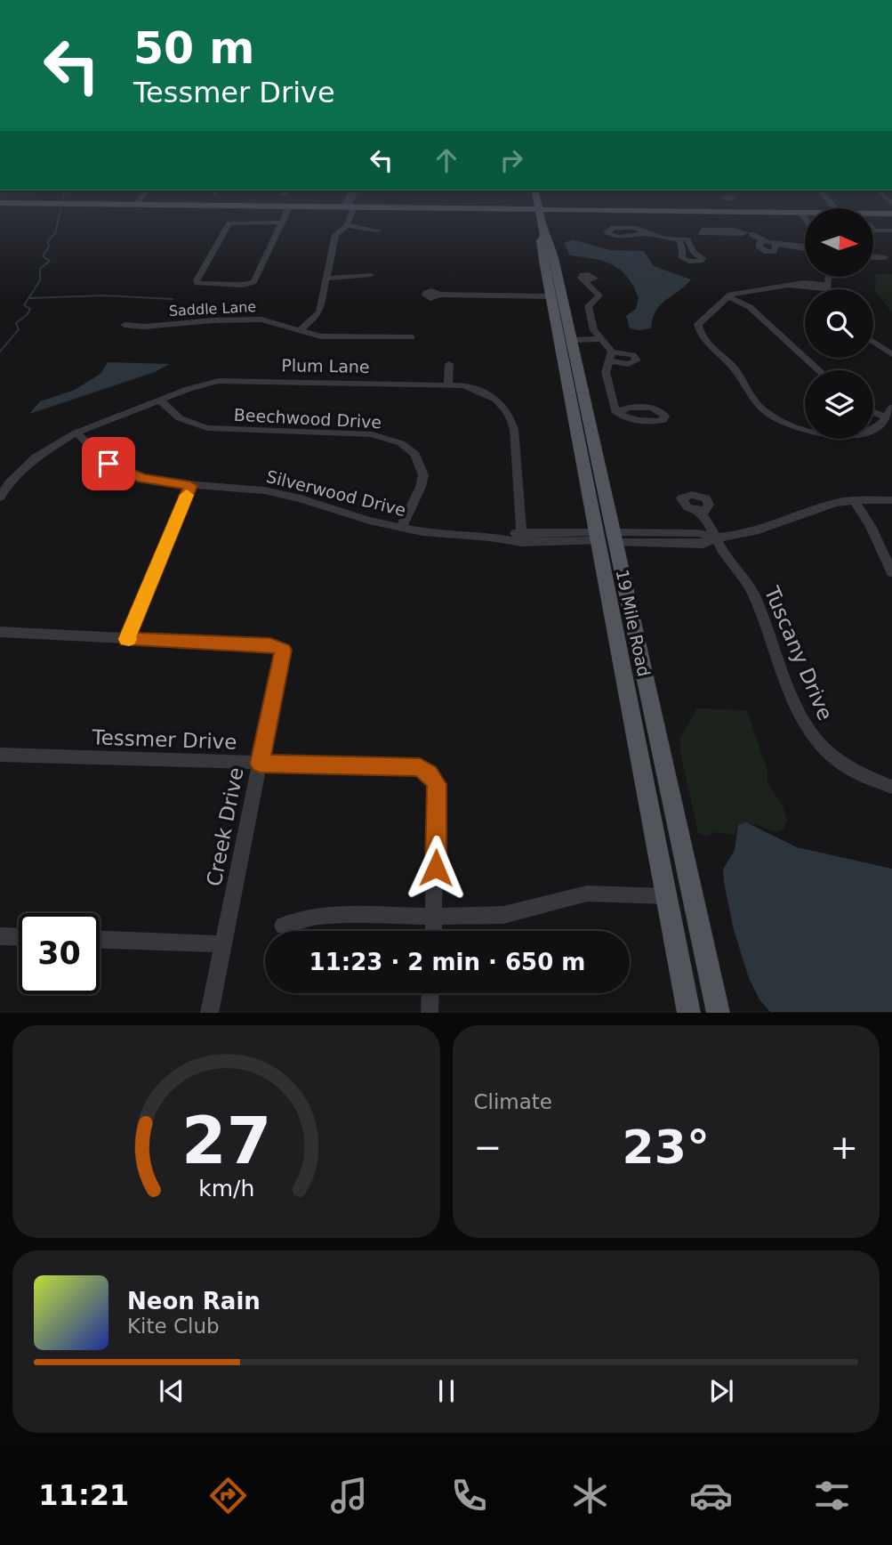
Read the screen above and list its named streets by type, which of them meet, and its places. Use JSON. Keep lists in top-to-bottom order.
{
  "streets": {
    "main road": ["19 Mile Road"],
    "street": [
      "Saddle Lane",
      "Plum Lane",
      "Beechwood Drive",
      "Silverwood Drive",
      "Tuscany Drive",
      "Tessmer Drive",
      "Creek Drive"
    ]
  },
  "crossings": [
    ["Plum Lane", "Beechwood Drive"],
    ["Plum Lane", "Silverwood Drive"],
    ["Beechwood Drive", "Silverwood Drive"],
    ["Silverwood Drive", "19 Mile Road"],
    ["Silverwood Drive", "Tuscany Drive"],
    ["Tessmer Drive", "Creek Drive"]
  ],
  "north": "right",
  "page": {
    "turn": ["50 m", "Tessmer Drive"],
    "limit": "30",
    "trip": "11:23 · 2 min · 650 m",
    "tile": "Climate",
    "heat": ["−", "23°", "+"],
    "song": ["Neon Rain", "Kite Club"],
    "tabs": "11:21",
    "gauge": ["27", "km/h"]
  }
}
